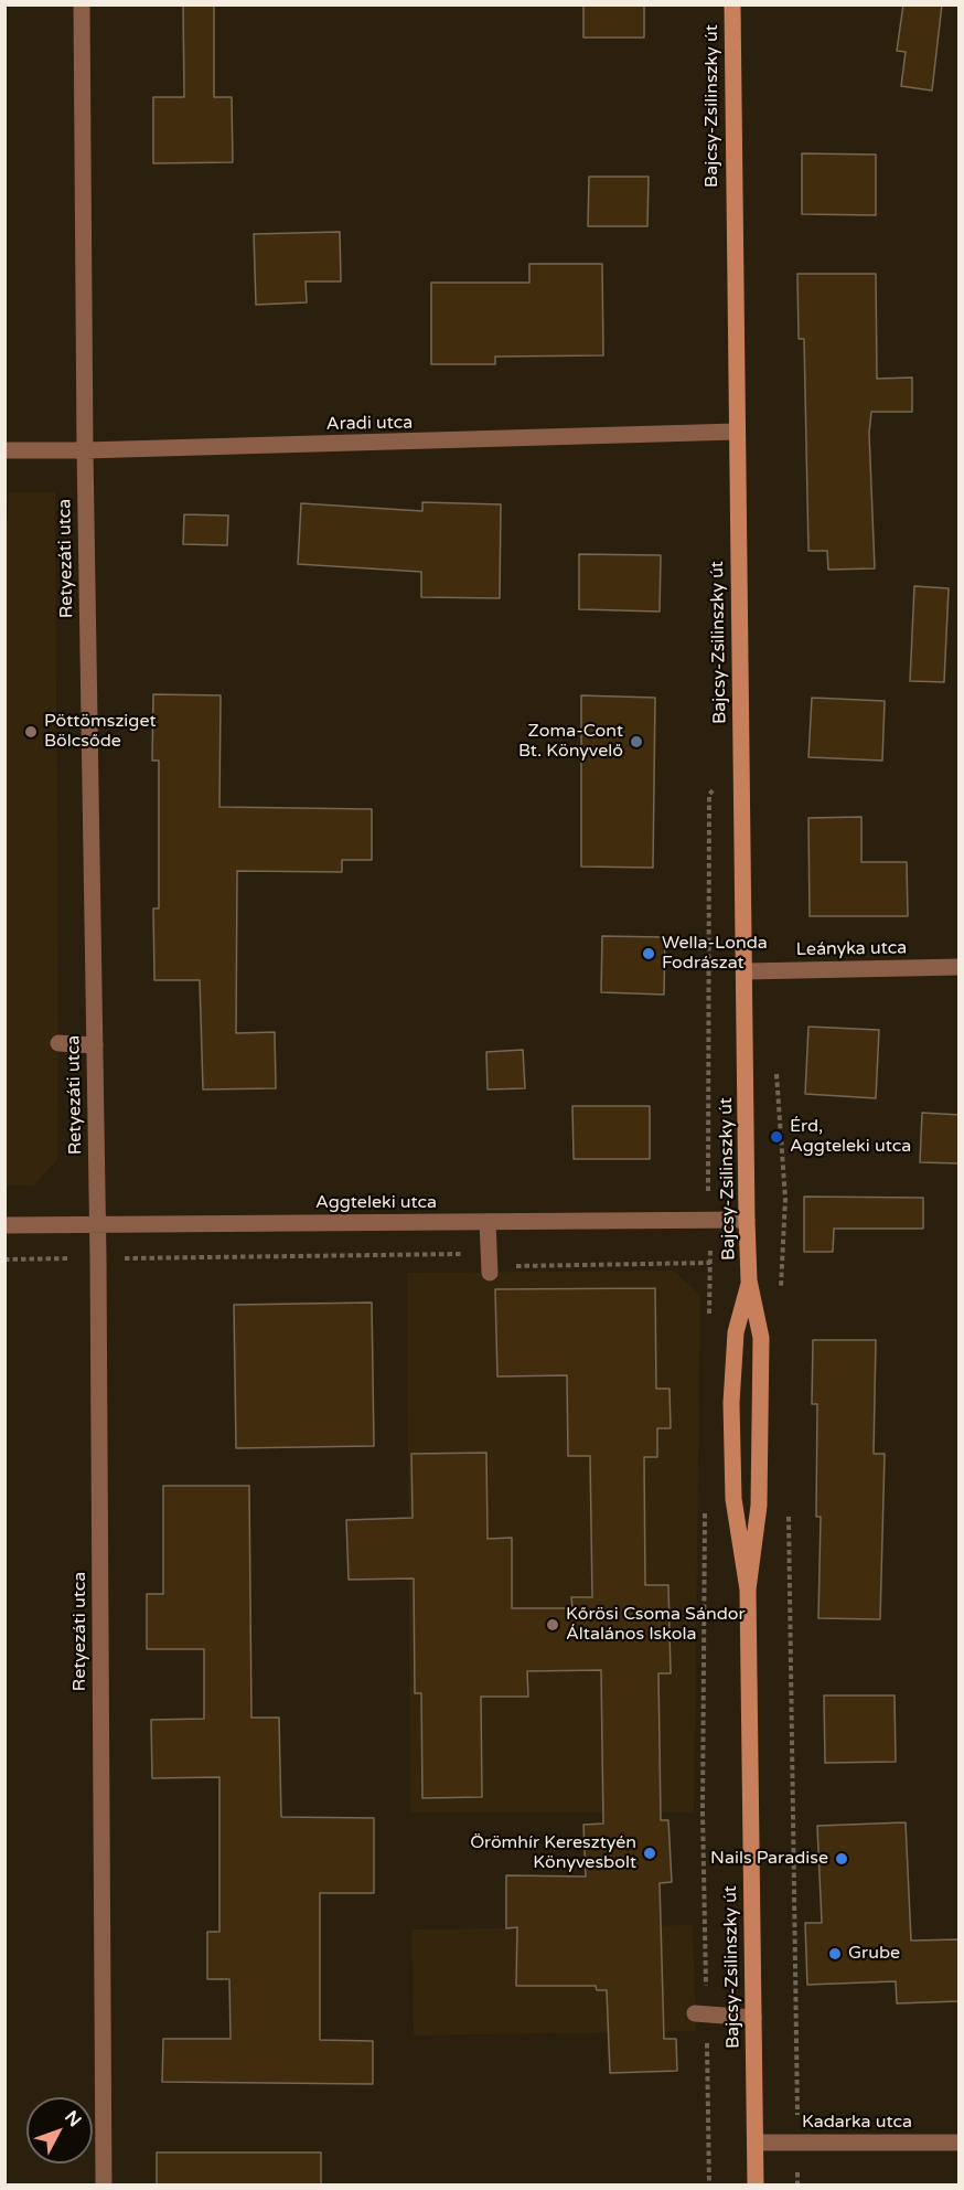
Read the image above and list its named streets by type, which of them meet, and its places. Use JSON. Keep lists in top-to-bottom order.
{
  "streets": {
    "main road": ["Bajcsy-Zsilinszky út"],
    "street": [
      "Aradi utca",
      "Retyezáti utca",
      "Leányka utca",
      "Aggteleki utca",
      "Kadarka utca"
    ]
  },
  "crossings": [
    ["Bajcsy-Zsilinszky út", "Aradi utca"],
    ["Bajcsy-Zsilinszky út", "Leányka utca"],
    ["Bajcsy-Zsilinszky út", "Aggteleki utca"],
    ["Bajcsy-Zsilinszky út", "Kadarka utca"],
    ["Aradi utca", "Retyezáti utca"],
    ["Retyezáti utca", "Aggteleki utca"]
  ],
  "places": [
    "Pöttömsziget Bölcsőde",
    "Zoma-Cont Bt. Könyvelő",
    "Wella-Londa Fodrászat",
    "Érd, Aggteleki utca",
    "Kőrösi Csoma Sándor Általános Iskola",
    "Örömhír Keresztyén Könyvesbolt",
    "Nails Paradise",
    "Grube"
  ],
  "north": "top right"
}
